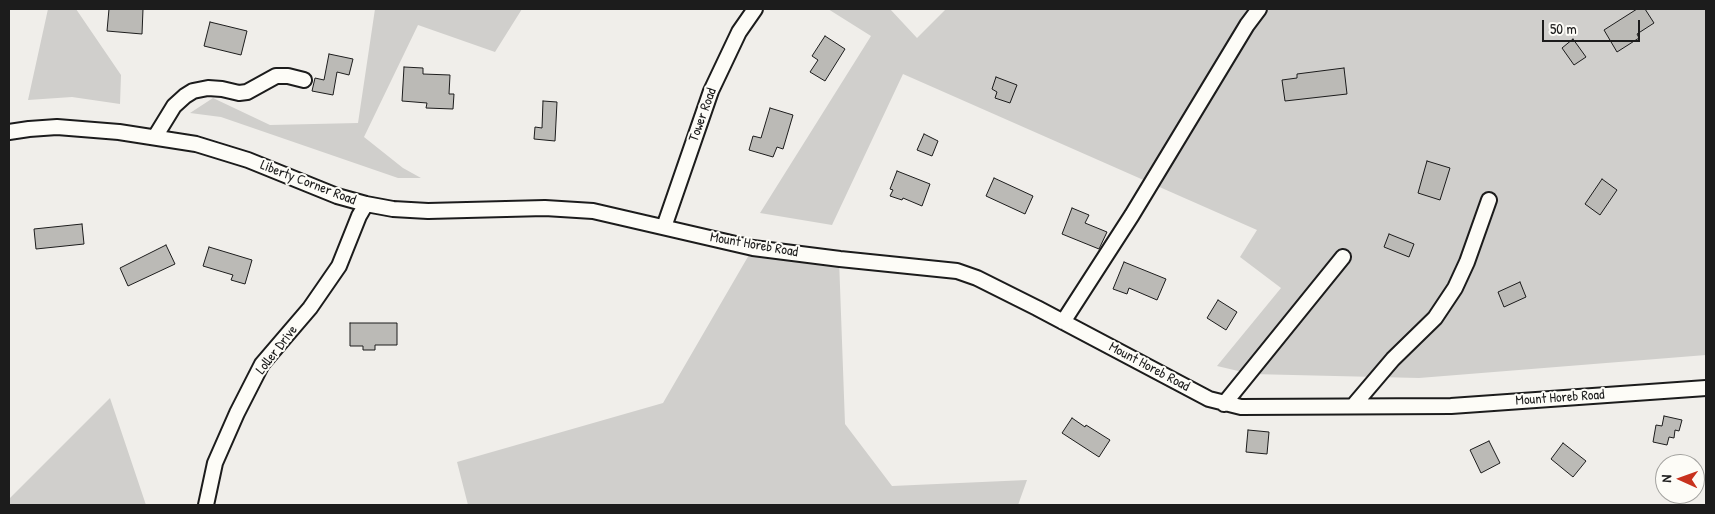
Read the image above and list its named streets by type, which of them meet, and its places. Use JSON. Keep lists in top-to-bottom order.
{
  "streets": {
    "street": [
      "Tower Road",
      "Liberty Corner Road",
      "Mount Horeb Road",
      "Loller Drive"
    ]
  },
  "crossings": [
    ["Tower Road", "Mount Horeb Road"],
    ["Liberty Corner Road", "Mount Horeb Road"],
    ["Liberty Corner Road", "Loller Drive"]
  ],
  "scale_bar": "50 m",
  "north": "left"
}
